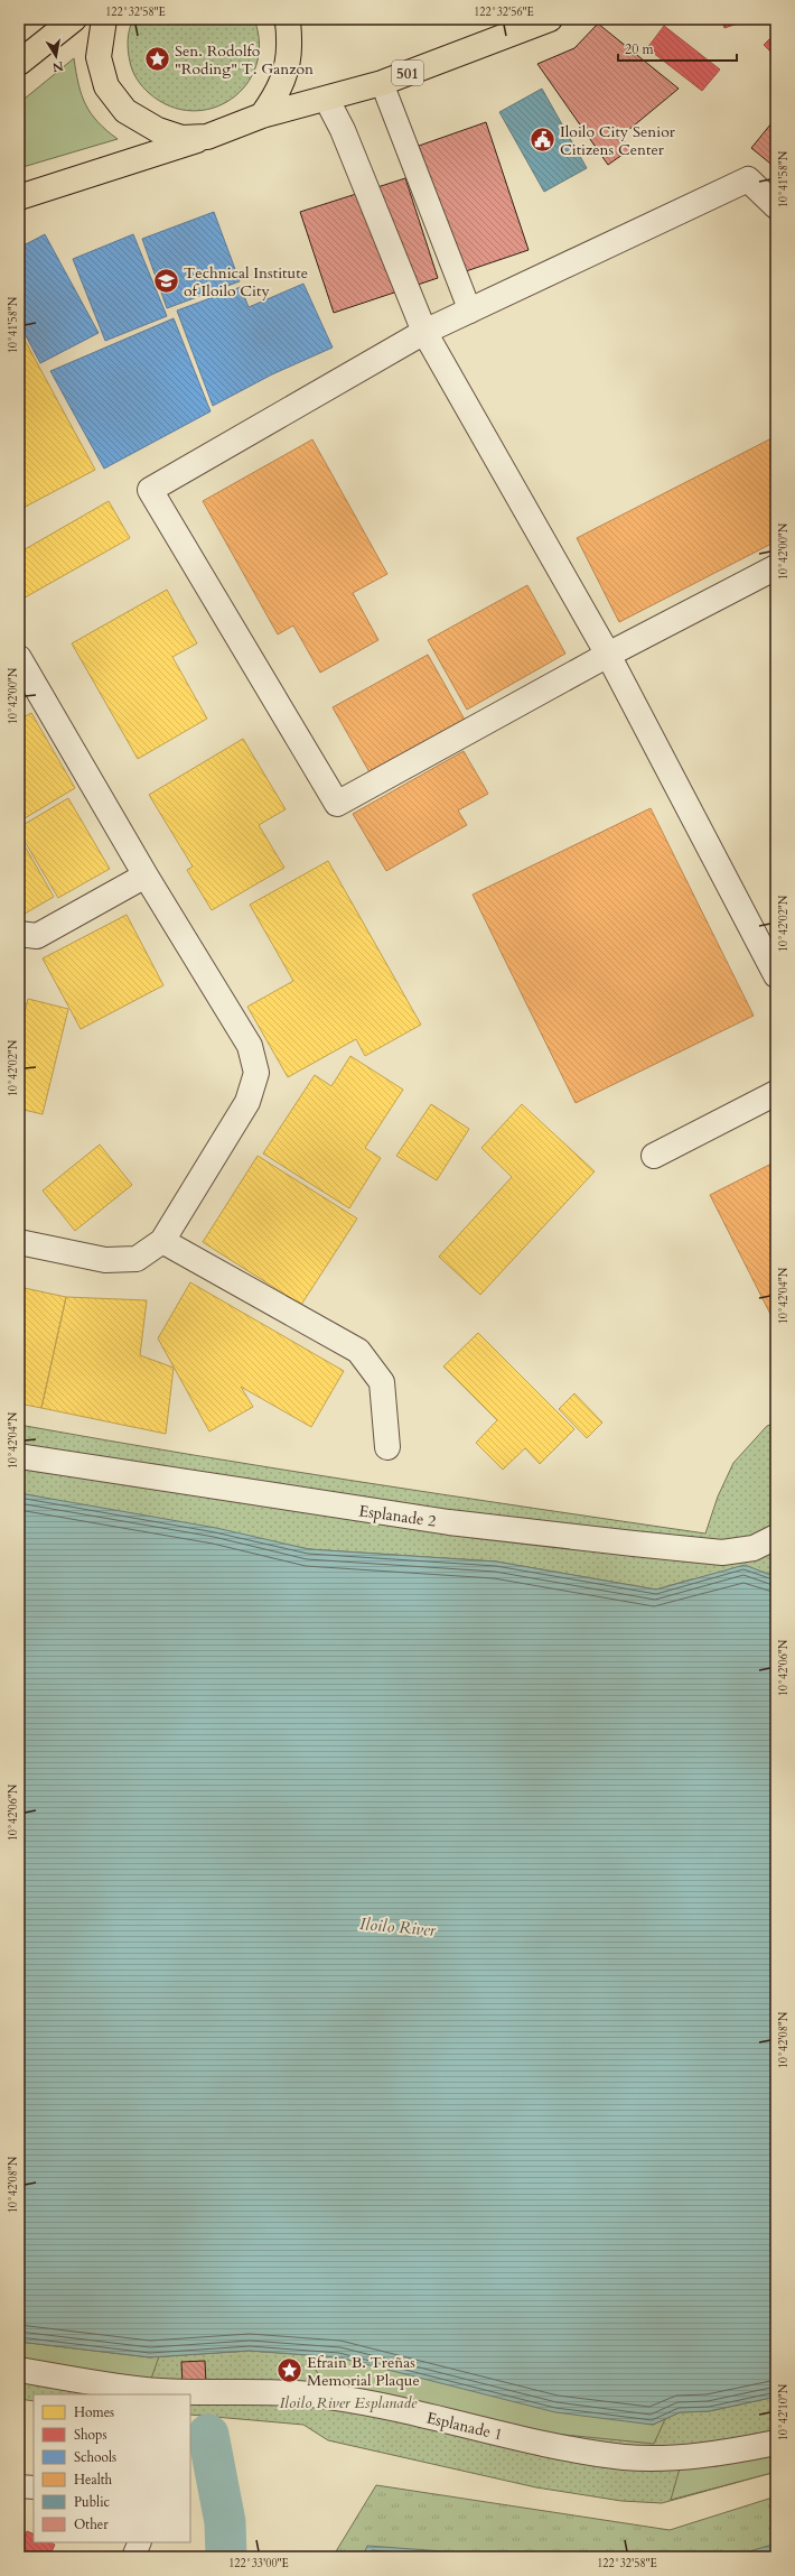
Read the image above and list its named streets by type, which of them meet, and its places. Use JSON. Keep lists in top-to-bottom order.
{
  "streets": {
    "main road": ["501"],
    "street": ["Esplanade 2", "Esplanade 1"]
  },
  "water": ["Iloilo River"],
  "parks": ["Iloilo River Esplanade"],
  "places": {
    "place": ["Sen. Rodolfo \"Roding\" T. Ganzon", "Efrain B. Treñas Memorial Plaque"],
    "public building": ["Iloilo City Senior Citizens Center"],
    "school or university": ["Technical Institute of Iloilo City"]
  },
  "legend": [
    "Homes",
    "Shops",
    "Schools",
    "Health",
    "Public",
    "Other"
  ],
  "scale_bar": "20 m",
  "north": "bottom",
  "coordinates": [
    "122°32'58\"E",
    "122°32'56\"E",
    "10°41'58\"N",
    "10°42'00\"N",
    "10°42'02\"N",
    "10°42'04\"N",
    "10°42'06\"N",
    "10°42'08\"N",
    "10°42'10\"N",
    "122°33'00\"E"
  ]
}
